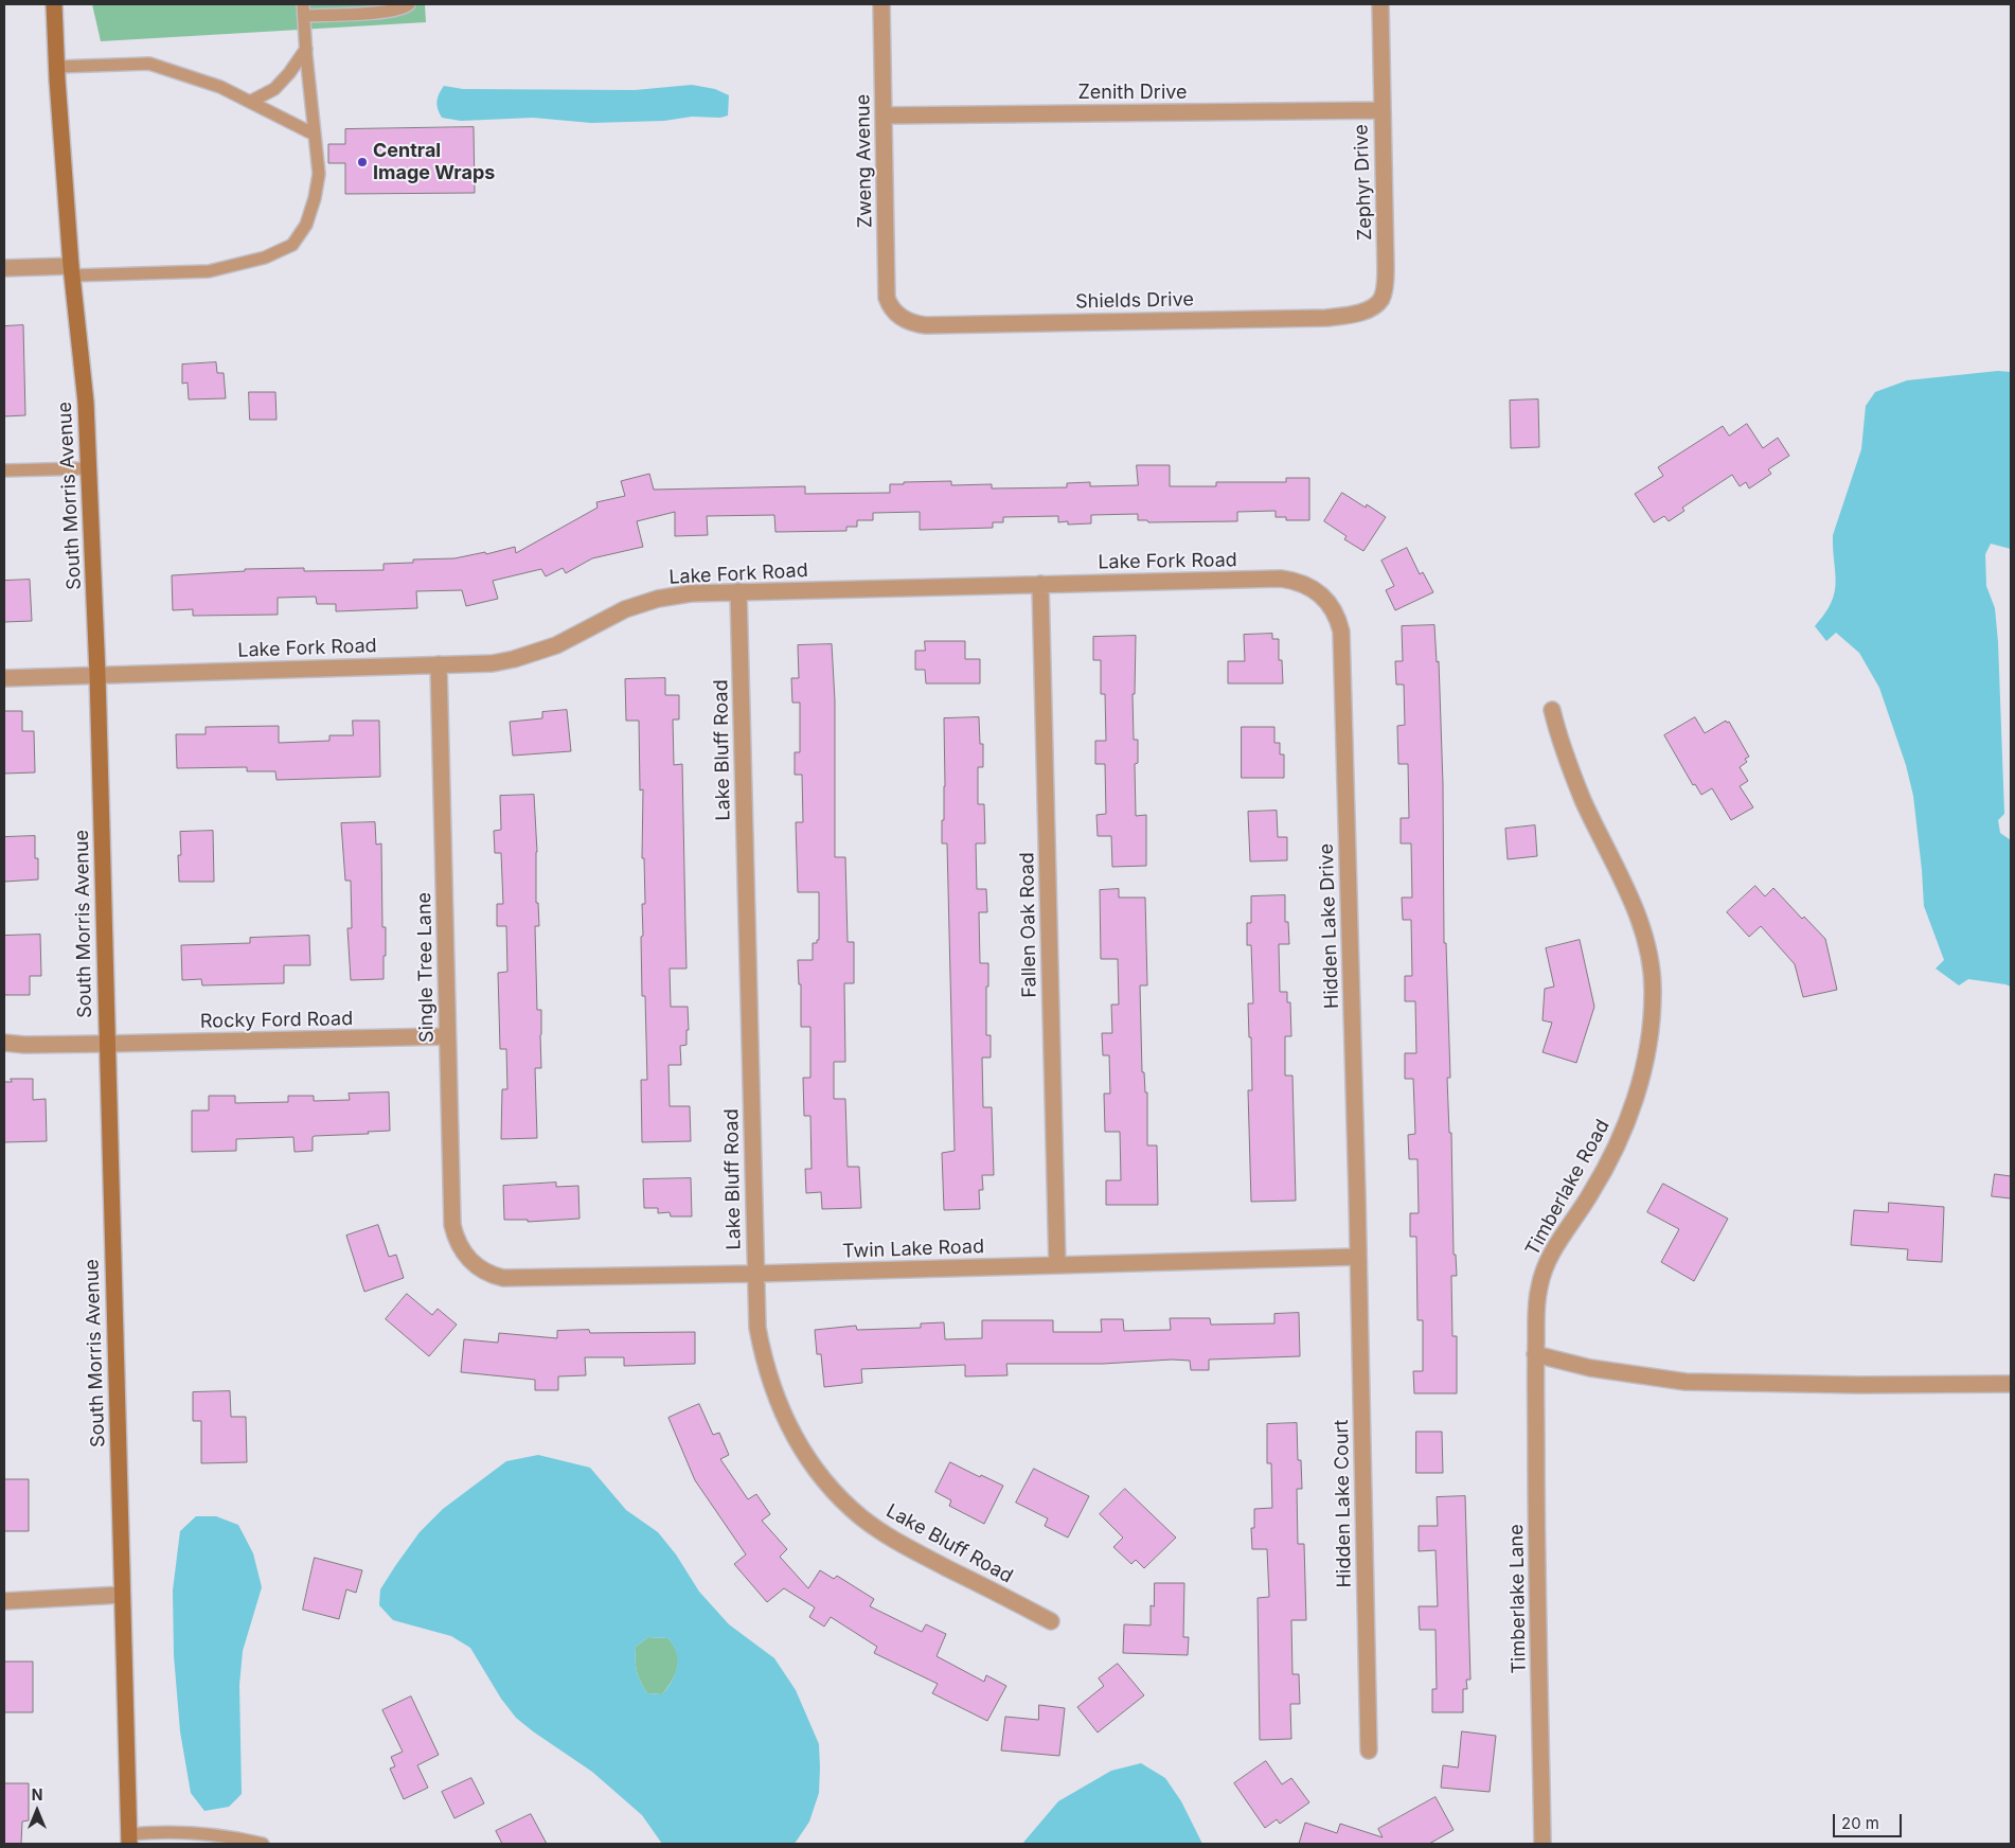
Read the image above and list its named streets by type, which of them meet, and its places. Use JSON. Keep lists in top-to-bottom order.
{
  "streets": {
    "street": [
      "Zenith Drive",
      "Zweng Avenue",
      "Zephyr Drive",
      "Shields Drive",
      "South Morris Avenue",
      "Lake Fork Road",
      "Lake Bluff Road",
      "Fallen Oak Road",
      "Hidden Lake Drive",
      "Single Tree Lane",
      "Rocky Ford Road",
      "Timberlake Road",
      "Twin Lake Road",
      "Hidden Lake Court",
      "Timberlake Lane"
    ]
  },
  "crossings": [
    ["Zenith Drive", "Zweng Avenue"],
    ["Zenith Drive", "Zephyr Drive"],
    ["Zweng Avenue", "Shields Drive"],
    ["Zephyr Drive", "Shields Drive"],
    ["South Morris Avenue", "Lake Fork Road"],
    ["South Morris Avenue", "Rocky Ford Road"],
    ["Lake Fork Road", "Lake Bluff Road"],
    ["Lake Fork Road", "Fallen Oak Road"],
    ["Lake Fork Road", "Hidden Lake Drive"],
    ["Lake Fork Road", "Single Tree Lane"],
    ["Lake Bluff Road", "Twin Lake Road"],
    ["Fallen Oak Road", "Twin Lake Road"],
    ["Hidden Lake Drive", "Twin Lake Road"],
    ["Hidden Lake Drive", "Hidden Lake Court"],
    ["Single Tree Lane", "Rocky Ford Road"],
    ["Single Tree Lane", "Twin Lake Road"],
    ["Timberlake Road", "Timberlake Lane"],
    ["Twin Lake Road", "Hidden Lake Court"]
  ],
  "places": ["Central Image Wraps"],
  "scale_bar": "20 m",
  "north": "top"
}
